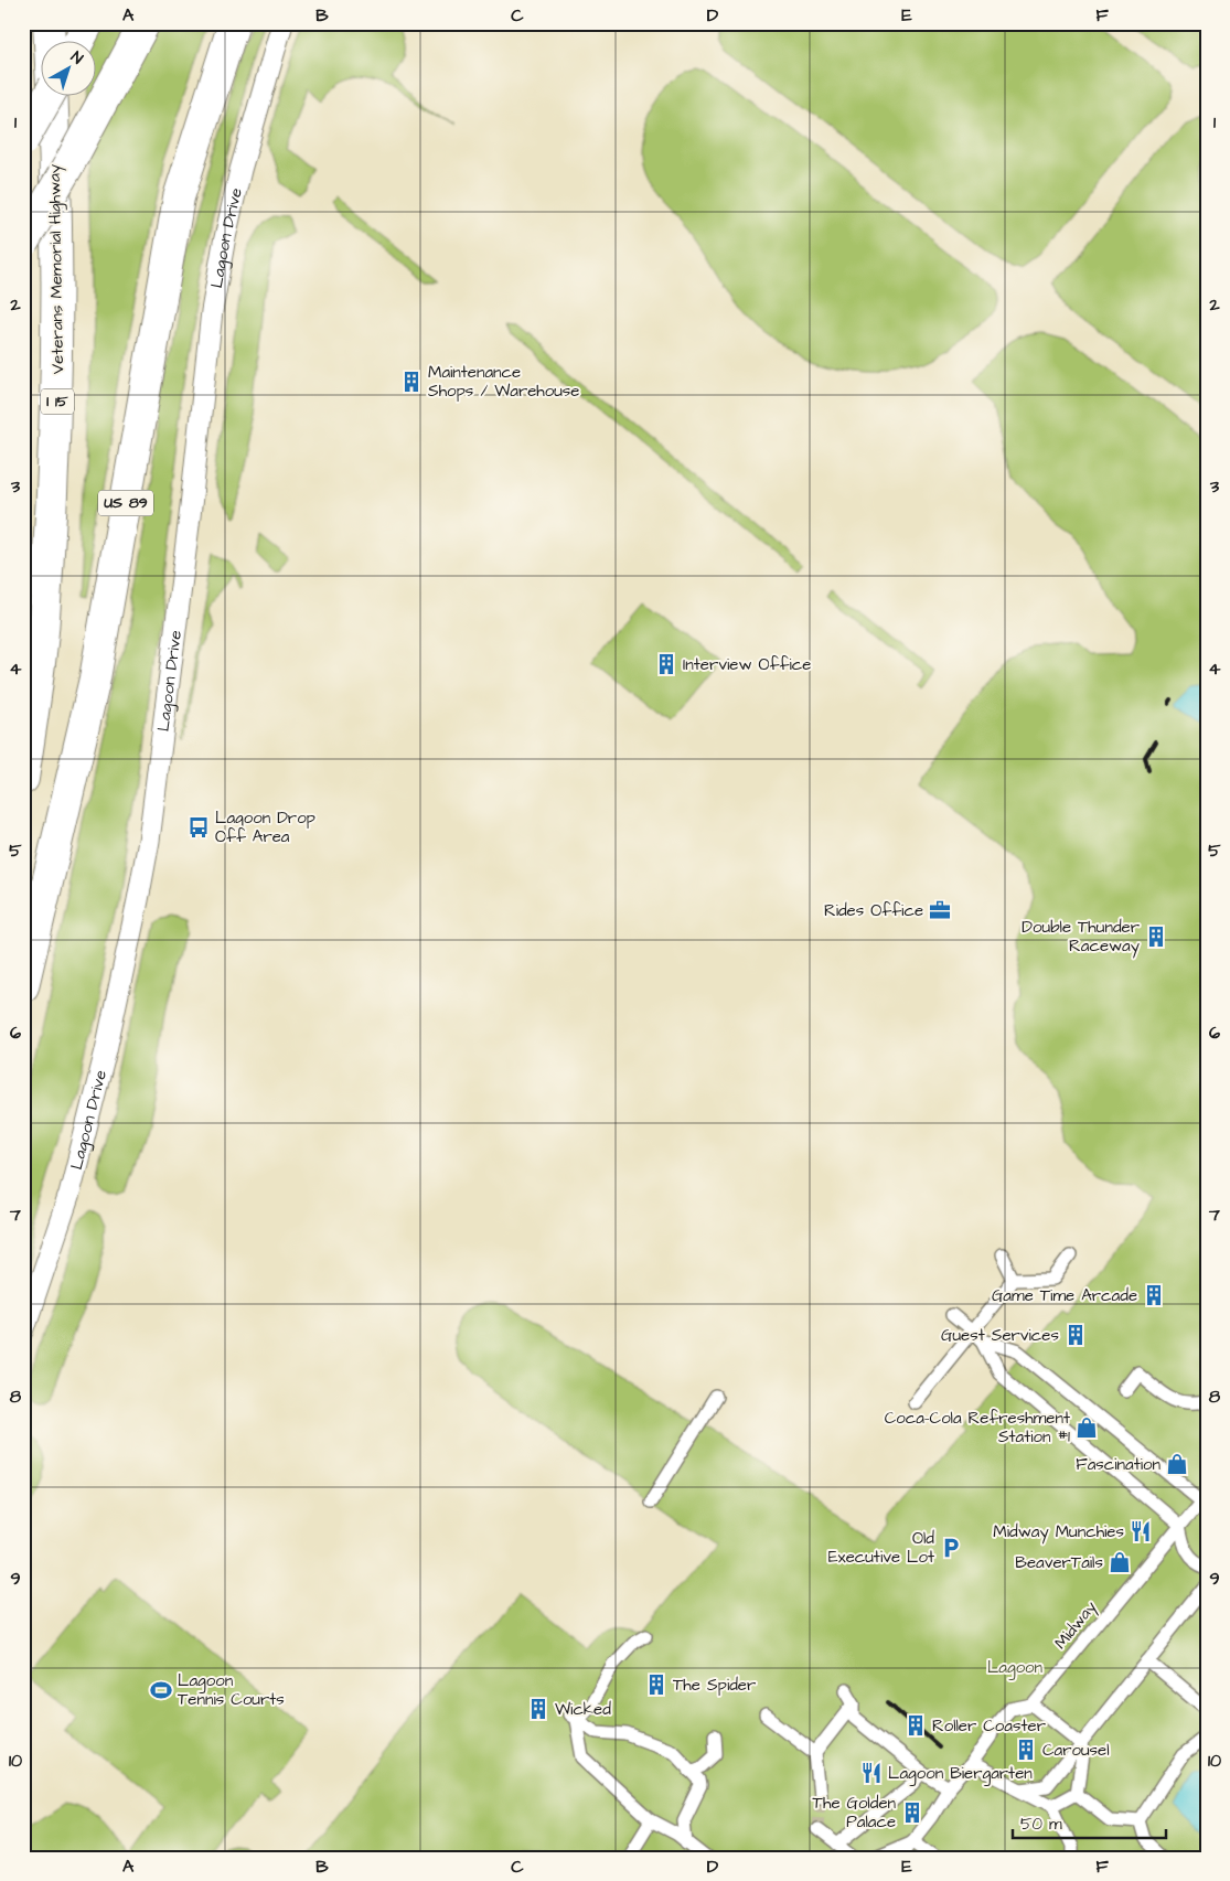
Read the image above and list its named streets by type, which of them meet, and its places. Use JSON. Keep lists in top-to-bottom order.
{
  "streets": {
    "highway": ["Veterans Memorial Highway", "I 15", "US 89"],
    "street": ["Lagoon Drive", "Midway"]
  },
  "parks": ["Lagoon"],
  "places": {
    "building": [
      "Maintenance Shops / Warehouse",
      "Interview Office",
      "Double Thunder Raceway",
      "Game Time Arcade",
      "Guest Services",
      "The Spider",
      "Wicked",
      "Roller Coaster",
      "Carousel",
      "The Golden Palace"
    ],
    "bus stop": ["Lagoon Drop Off Area"],
    "office": ["Rides Office"],
    "shop": ["Coca-Cola Refreshment Station #1", "Fascination", "BeaverTails"],
    "restaurant": ["Midway Munchies", "Lagoon Biergarten"],
    "parking": ["Old Executive Lot"],
    "sports": ["Lagoon Tennis Courts"]
  },
  "scale_bar": "50 m",
  "north": "top right",
  "grid": {
    "columns": [
      "A",
      "B",
      "C",
      "D",
      "E",
      "F"
    ],
    "rows": [
      "1",
      "2",
      "3",
      "4",
      "5",
      "6",
      "7",
      "8",
      "9",
      "10"
    ]
  }
}
